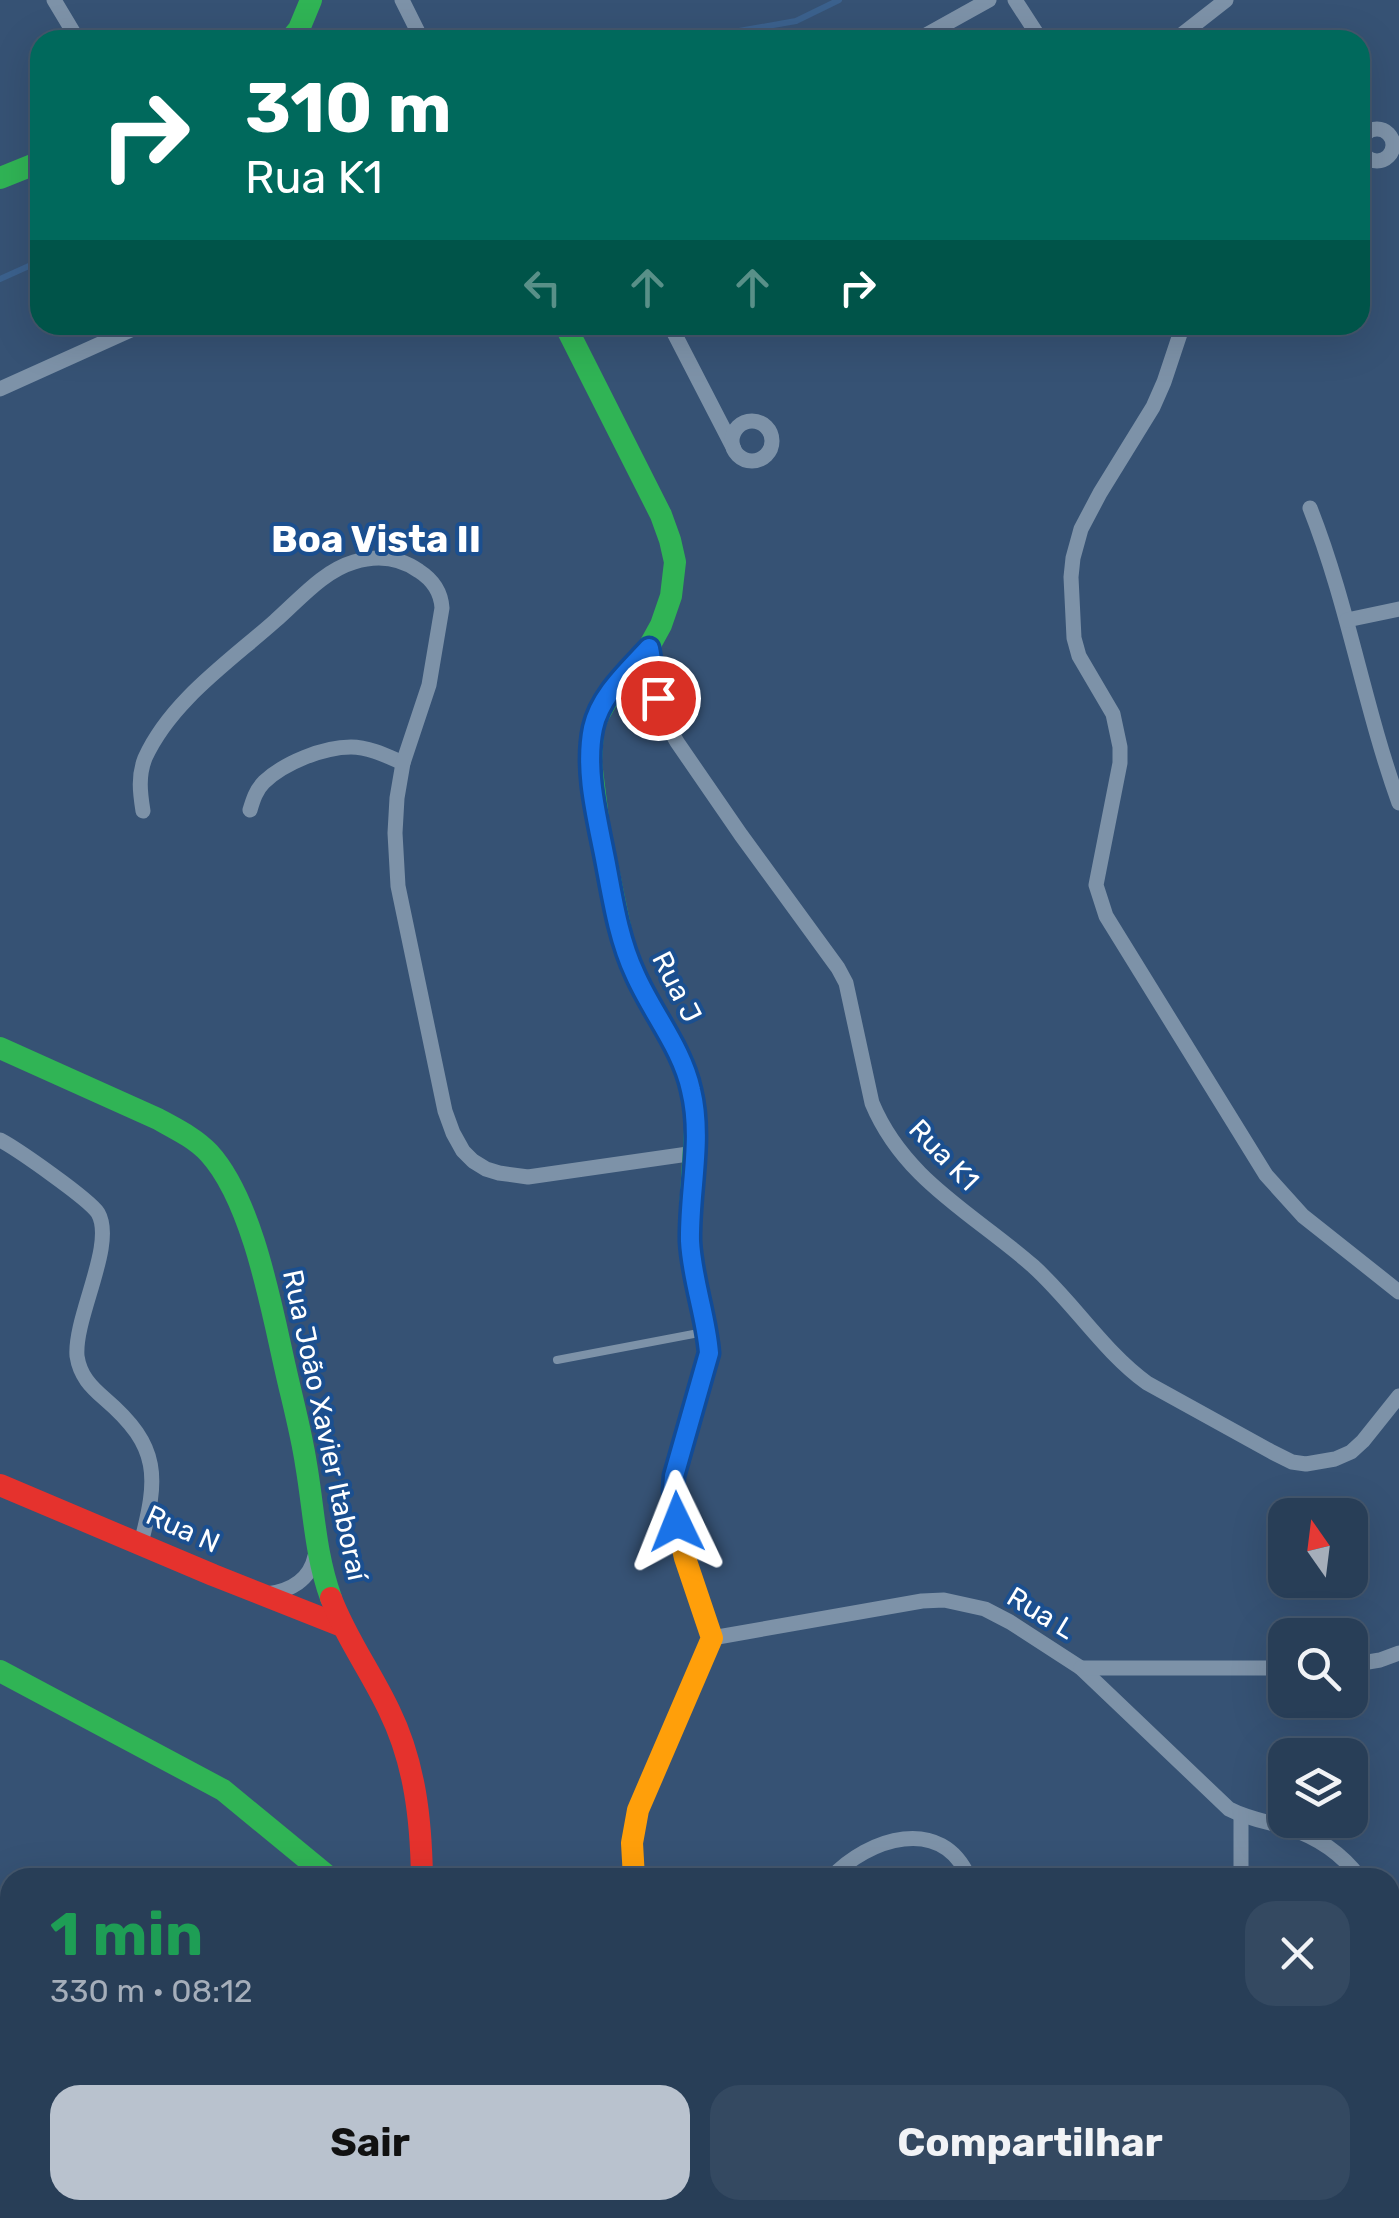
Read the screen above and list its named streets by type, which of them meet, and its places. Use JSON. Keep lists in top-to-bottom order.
{
  "streets": {
    "street": [
      "Rua J",
      "Rua K1",
      "Rua João Xavier Itaboraí",
      "Rua N",
      "Rua L"
    ]
  },
  "crossings": [
    ["Rua J", "Rua K1"],
    ["Rua J", "Rua L"],
    ["Rua João Xavier Itaboraí", "Rua N"]
  ],
  "districts": ["Boa Vista II"],
  "north": "top",
  "page": {
    "turn": ["310 m", "Rua K1"],
    "heading": ["1 min", "330 m · 08:12"],
    "buttons": ["Sair", "Compartilhar"]
  }
}
